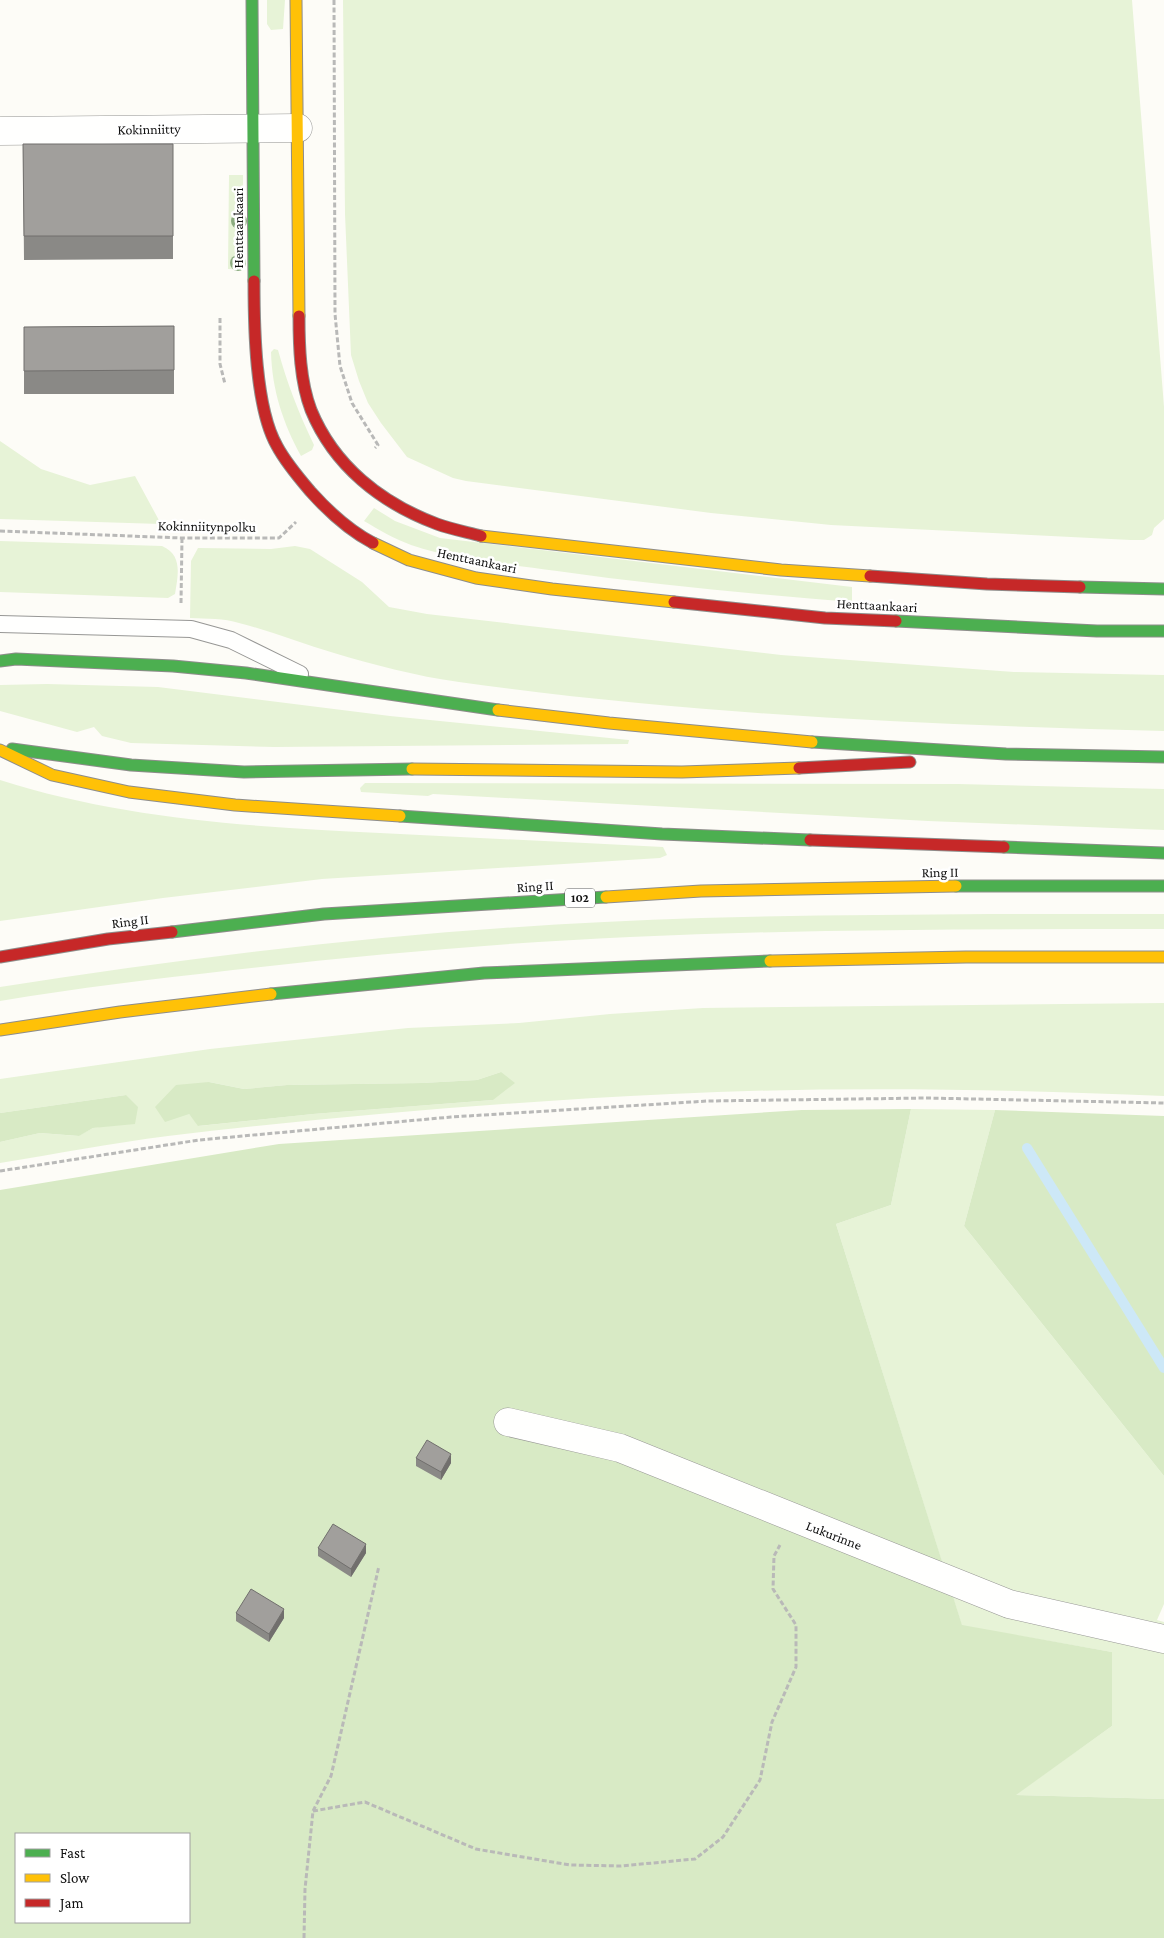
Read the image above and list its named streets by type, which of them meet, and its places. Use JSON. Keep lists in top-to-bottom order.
{
  "streets": {
    "main road": ["Henttaankaari", "Ring II", "102"],
    "street": ["Kokinniitty", "Lukurinne"],
    "path": ["Kokinniitynpolku"]
  },
  "crossings": [
    ["Kokinniitty", "Henttaankaari"],
    ["Henttaankaari", "Kokinniitynpolku"]
  ],
  "legend": ["Fast", "Slow", "Jam"]
}
